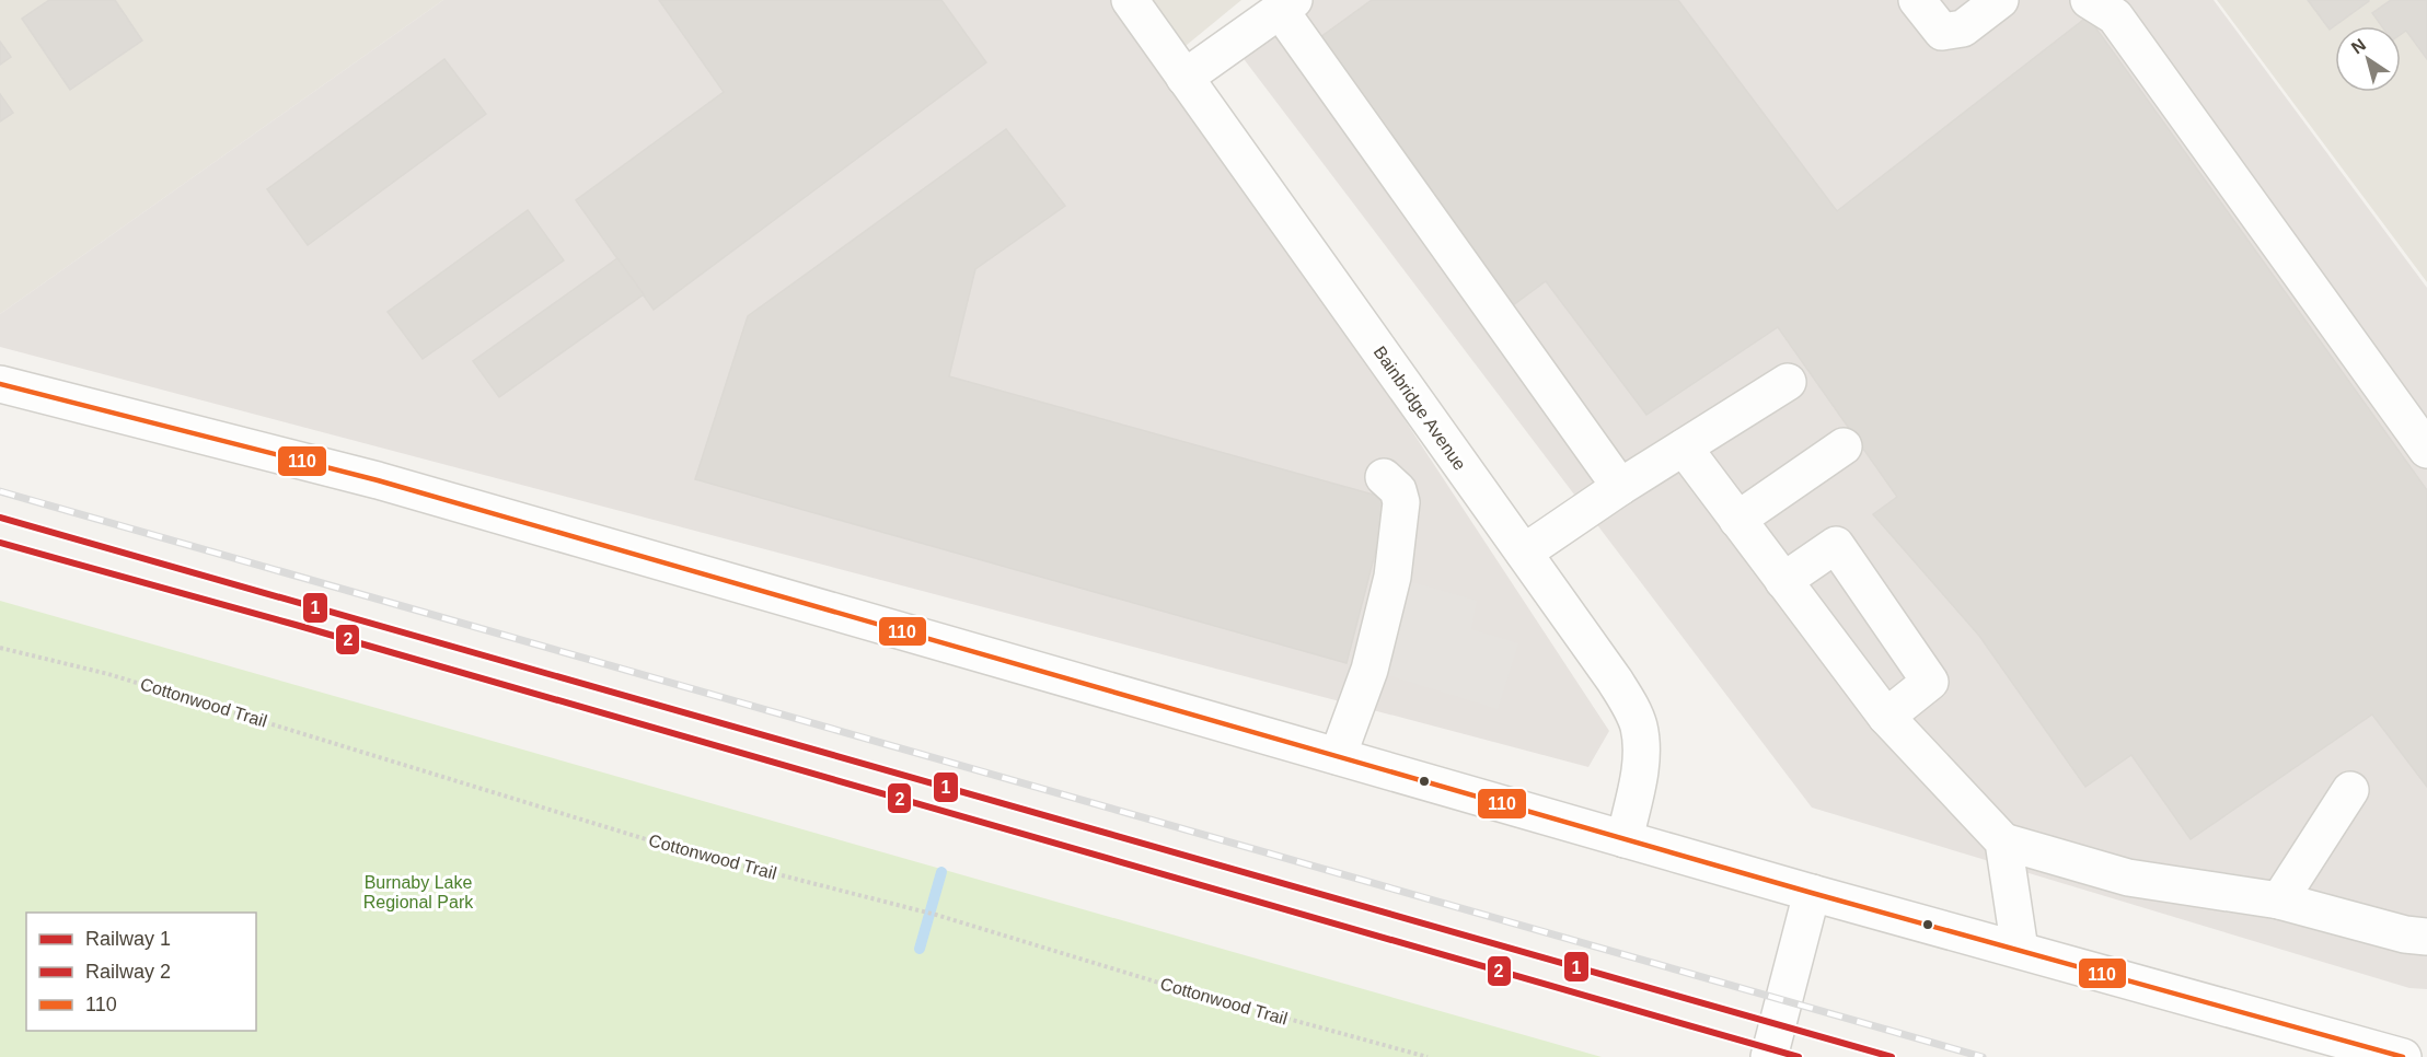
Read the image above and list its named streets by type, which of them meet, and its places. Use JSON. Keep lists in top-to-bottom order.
{
  "streets": {
    "street": ["Bainbridge Avenue"],
    "path": ["Cottonwood Trail"]
  },
  "parks": ["Burnaby Lake Regional Park"],
  "lines": ["transit line 110", "rail line 1", "rail line 2"],
  "legend": ["Railway 1", "Railway 2", "110"],
  "north": "top left"
}
